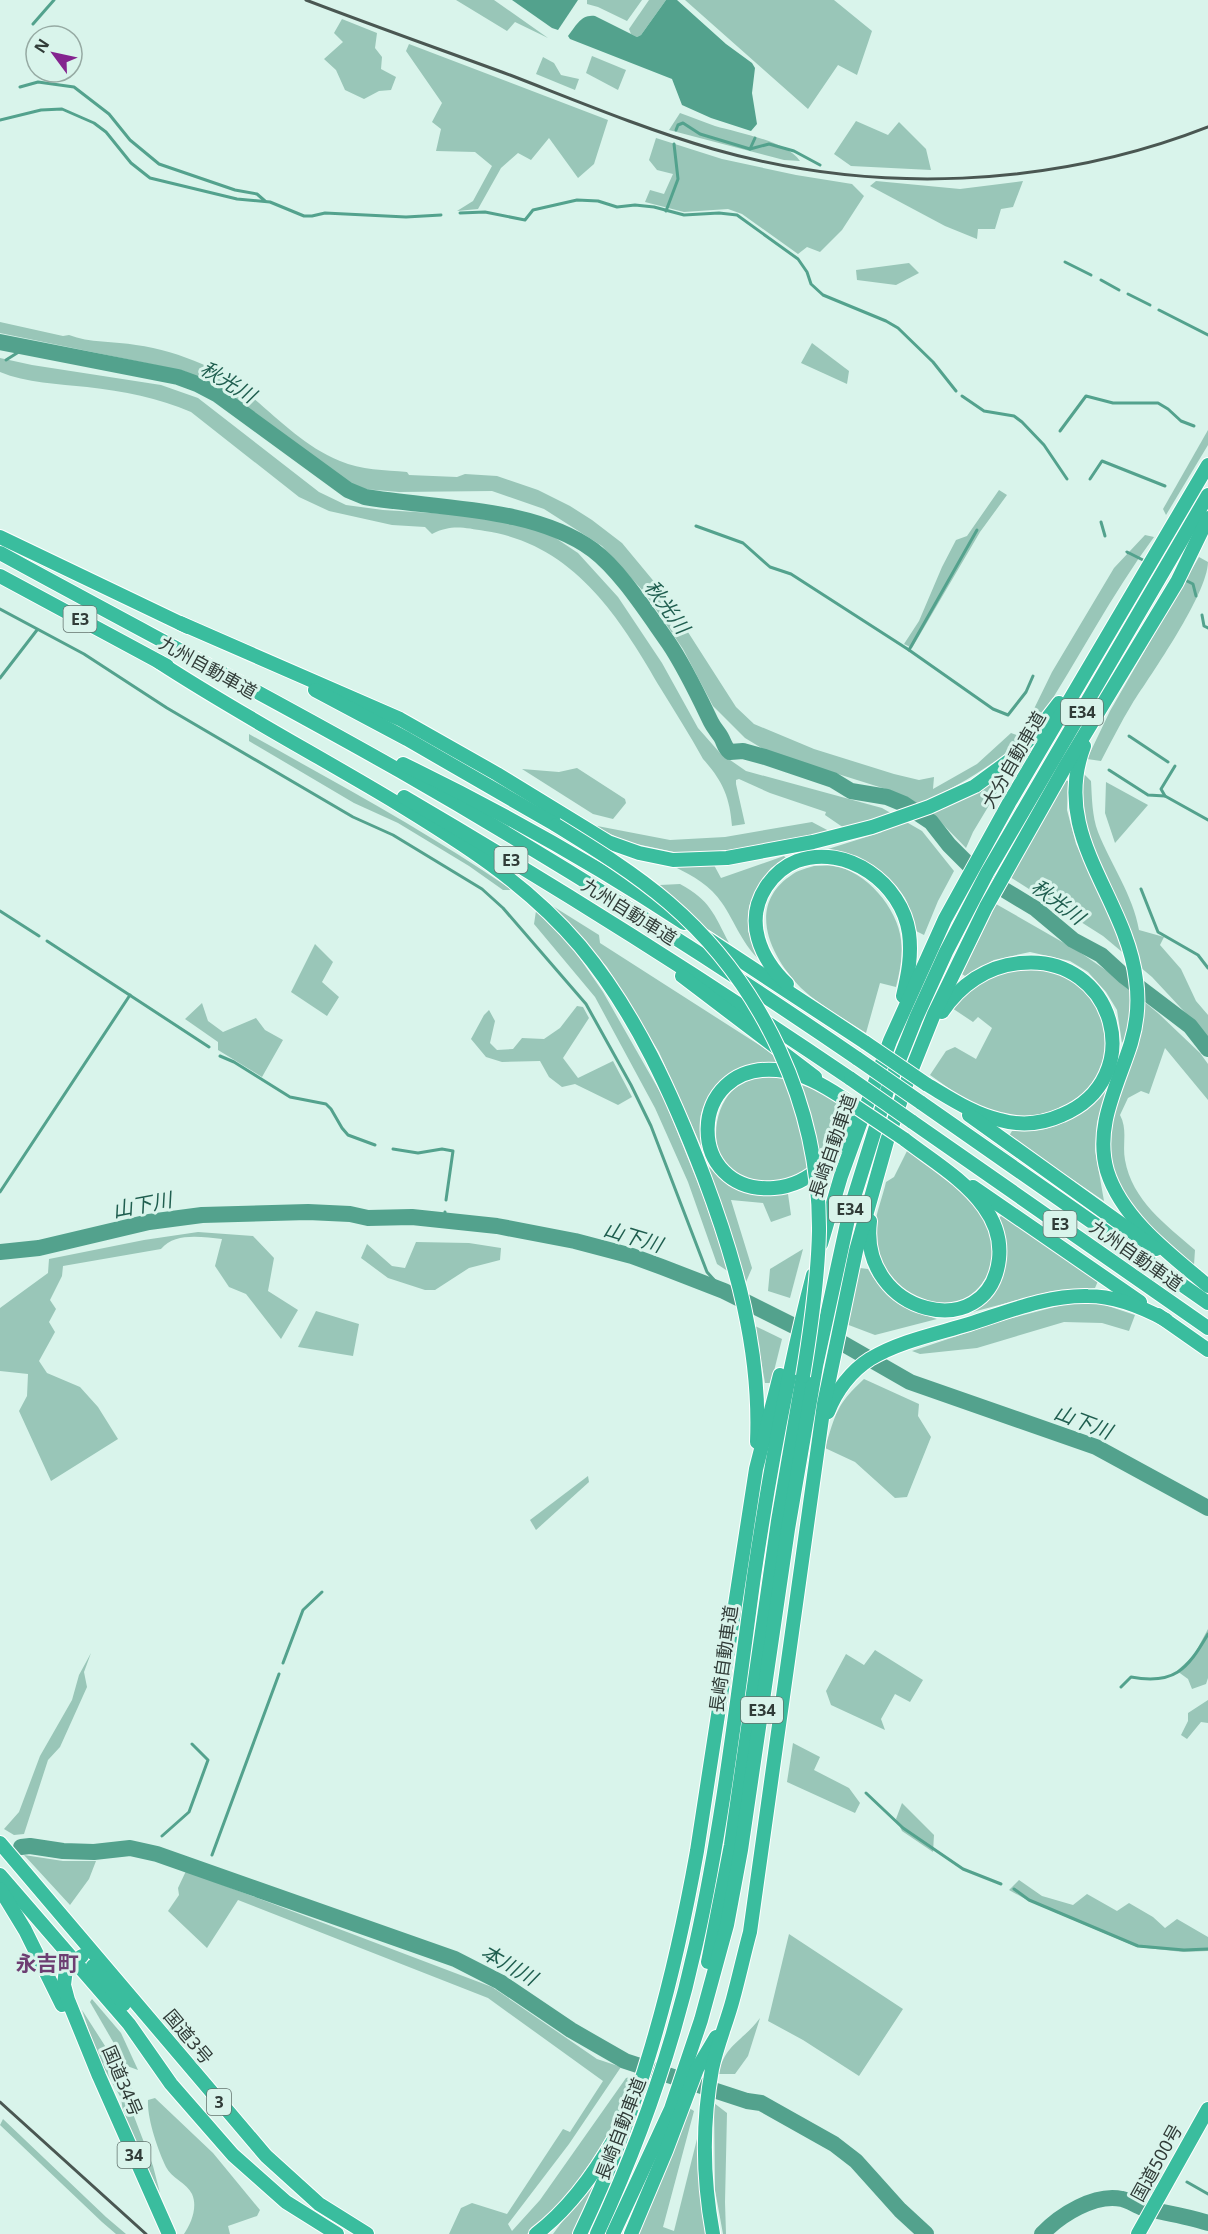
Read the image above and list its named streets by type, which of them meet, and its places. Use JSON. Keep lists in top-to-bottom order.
{
  "streets": {
    "highway": [
      "E3",
      "九州自動車道",
      "E34",
      "大分自動車道",
      "長崎自動車道",
      "国道3号",
      "国道34号",
      "3",
      "34",
      "国道500号"
    ]
  },
  "crossings": [
    ["大分自動車道", "長崎自動車道"],
    ["国道3号", "国道34号"],
    ["国道34号", "34"]
  ],
  "districts": ["永吉町"],
  "water": ["秋光川", "山下川", "本川川"],
  "north": "top left"
}
